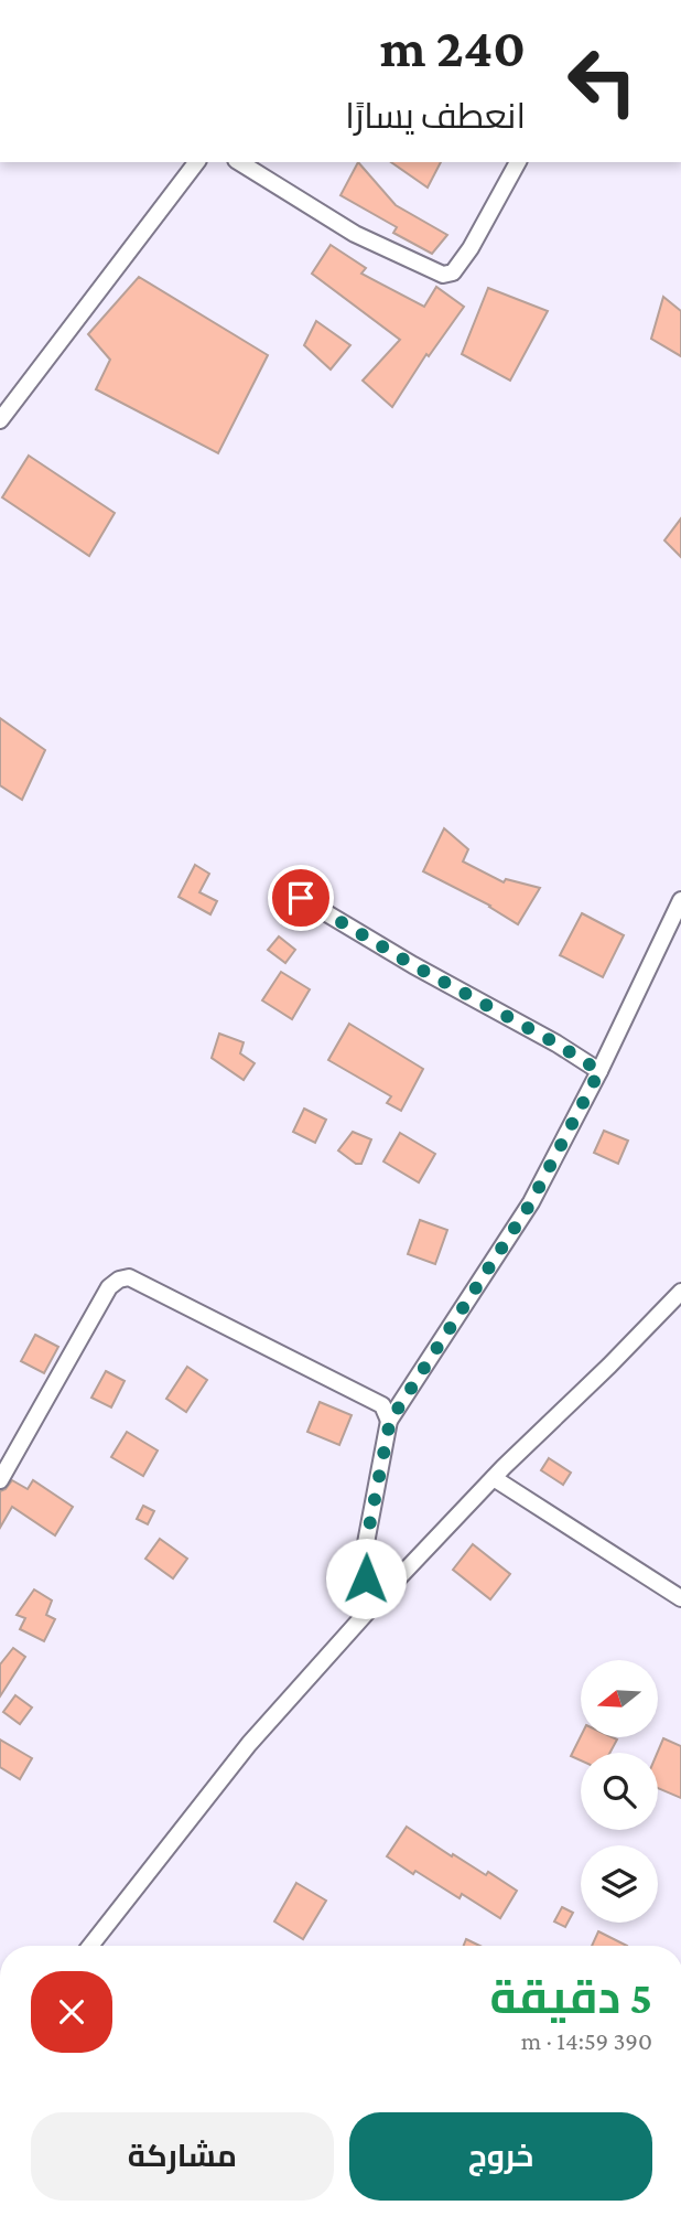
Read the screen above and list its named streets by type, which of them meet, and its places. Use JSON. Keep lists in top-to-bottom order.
{
  "north": "left",
  "page": {
    "turn": ["240 m", "انعطف يسارًا"],
    "heading": ["5 دقيقة", "390 m · 14:59"],
    "buttons": ["خروج", "مشاركة"]
  }
}
